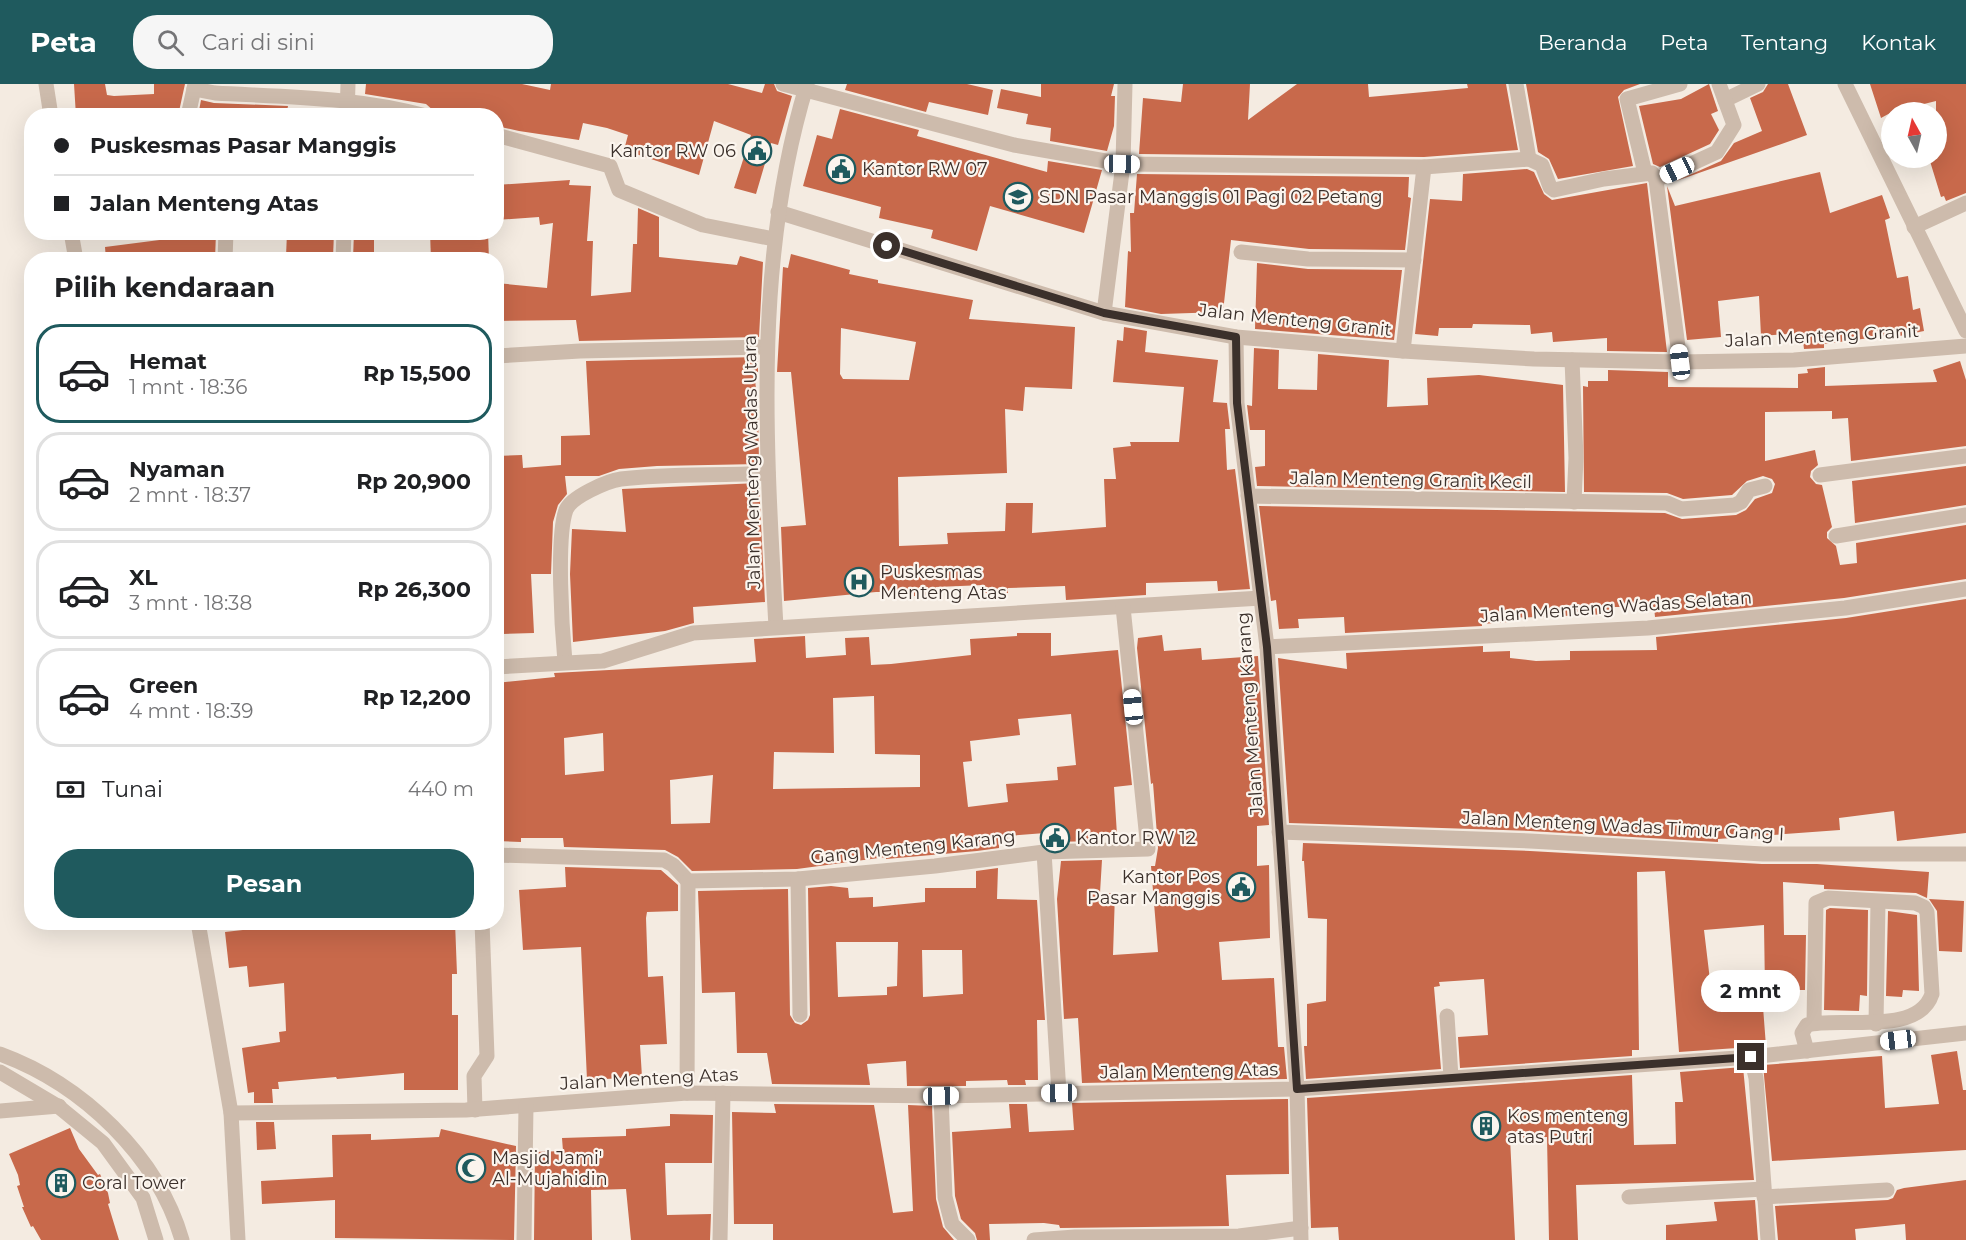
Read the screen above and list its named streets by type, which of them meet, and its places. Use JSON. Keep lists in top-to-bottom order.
{
  "streets": {
    "street": [
      "Jalan Menteng Granit",
      "Jalan Menteng Wadas Utara",
      "Jalan Menteng Granit Kecil",
      "Jalan Menteng Wadas Selatan",
      "Jalan Menteng Karang",
      "Jalan Menteng Wadas Timur Gang I",
      "Gang Menteng Karang",
      "Jalan Menteng Atas"
    ]
  },
  "crossings": [
    ["Jalan Menteng Granit", "Jalan Menteng Wadas Utara"],
    ["Jalan Menteng Granit", "Jalan Menteng Karang"],
    ["Jalan Menteng Granit Kecil", "Jalan Menteng Karang"],
    ["Jalan Menteng Wadas Selatan", "Jalan Menteng Karang"],
    ["Jalan Menteng Karang", "Jalan Menteng Wadas Timur Gang I"],
    ["Jalan Menteng Karang", "Jalan Menteng Atas"]
  ],
  "places": {
    "public building": [
      "Kantor RW 06",
      "Kantor RW 07",
      "Kantor RW 12",
      "Kantor Pos Pasar Manggis"
    ],
    "school or university": ["SDN Pasar Manggis 01 Pagi 02 Petang"],
    "hospital": ["Puskesmas Menteng Atas"],
    "building": ["Kos menteng atas Putri", "Coral Tower"],
    "mosque": ["Masjid Jami' Al-Mujahidin"]
  },
  "north": "top",
  "page": {
    "header": "Peta",
    "search": "Cari di sini",
    "nav": [
      "Beranda",
      "Peta",
      "Tentang",
      "Kontak"
    ],
    "banner": ["Puskesmas Pasar Manggis", "Jalan Menteng Atas"],
    "heading": "Pilih kendaraan",
    "list": [
      {
        "name": "Hemat",
        "note": "1 mnt · 18:36",
        "value": "Rp 15,500"
      },
      {
        "name": "Nyaman",
        "note": "2 mnt · 18:37",
        "value": "Rp 20,900"
      },
      {
        "name": "XL",
        "note": "3 mnt · 18:38",
        "value": "Rp 26,300"
      },
      {
        "name": "Green",
        "note": "4 mnt · 18:39",
        "value": "Rp 12,200"
      }
    ],
    "pay": ["Tunai", "440 m"],
    "buttons": "Pesan",
    "bubble": "2 mnt"
  }
}
